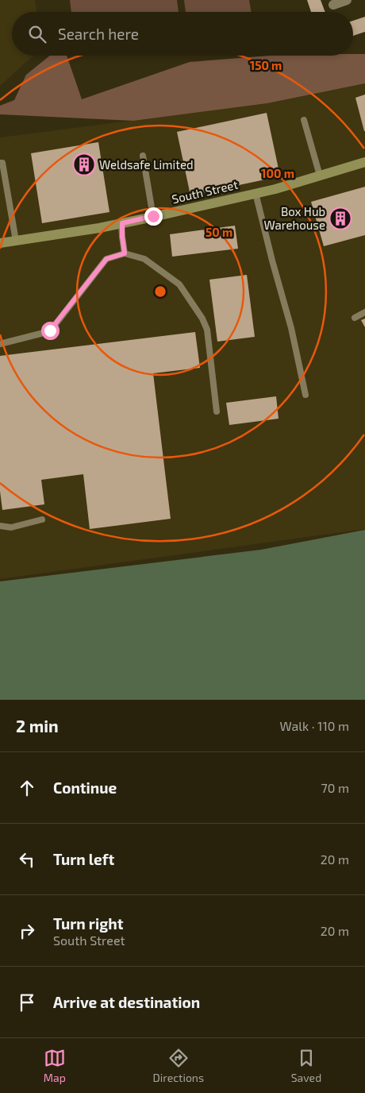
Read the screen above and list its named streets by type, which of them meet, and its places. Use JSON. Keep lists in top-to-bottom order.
{
  "streets": {
    "street": ["South Street"]
  },
  "places": {
    "building": ["Weldsafe Limited", "Box Hub Warehouse"]
  },
  "page": {
    "search": "Search here",
    "heading": ["2 min", "Walk · 110 m"],
    "list": [
      ["Continue", "70 m"],
      ["Turn left", "20 m"],
      ["Turn right", "South Street", "20 m"],
      "Arrive at destination"
    ],
    "nav": ["Map", "Directions", "Saved"]
  },
  "rings": ["150 m", "100 m", "50 m"]
}
